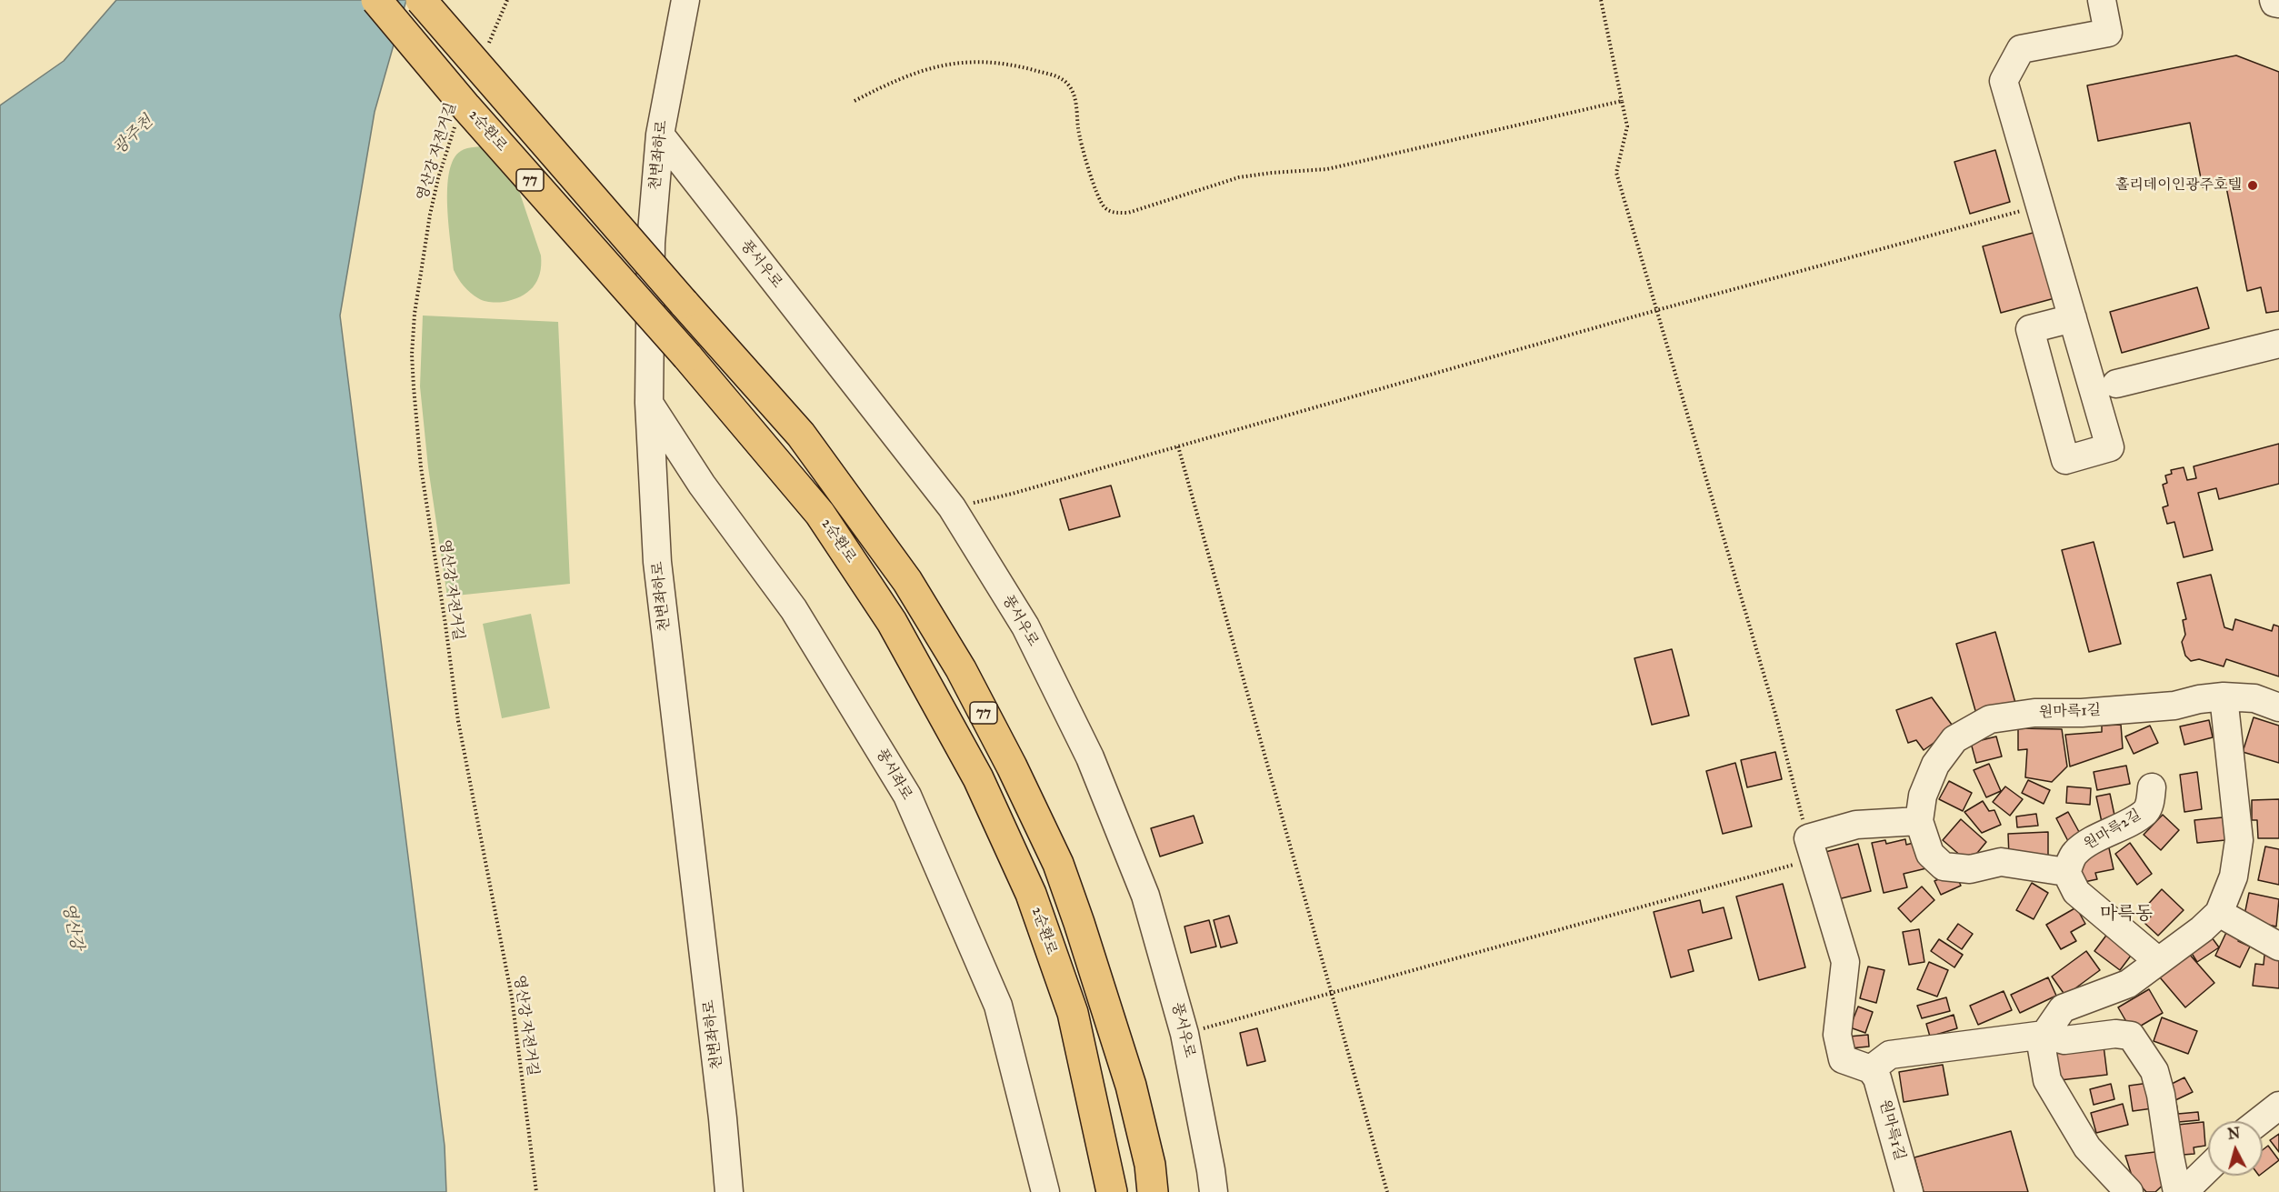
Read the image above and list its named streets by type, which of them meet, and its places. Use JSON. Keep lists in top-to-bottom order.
{
  "streets": {
    "highway": ["2순환로", "77"],
    "street": [
      "천변좌하로",
      "풍서우로",
      "원마륵1길",
      "풍서좌로",
      "원마륵2길"
    ],
    "path": ["영산강 자전거길"]
  },
  "crossings": [
    ["천변좌하로", "풍서우로"],
    ["천변좌하로", "풍서좌로"],
    ["원마륵1길", "원마륵2길"]
  ],
  "districts": ["마륵동"],
  "water": ["광주천", "영산강"],
  "places": ["홀리데이인광주호텔"],
  "north": "top"
}
